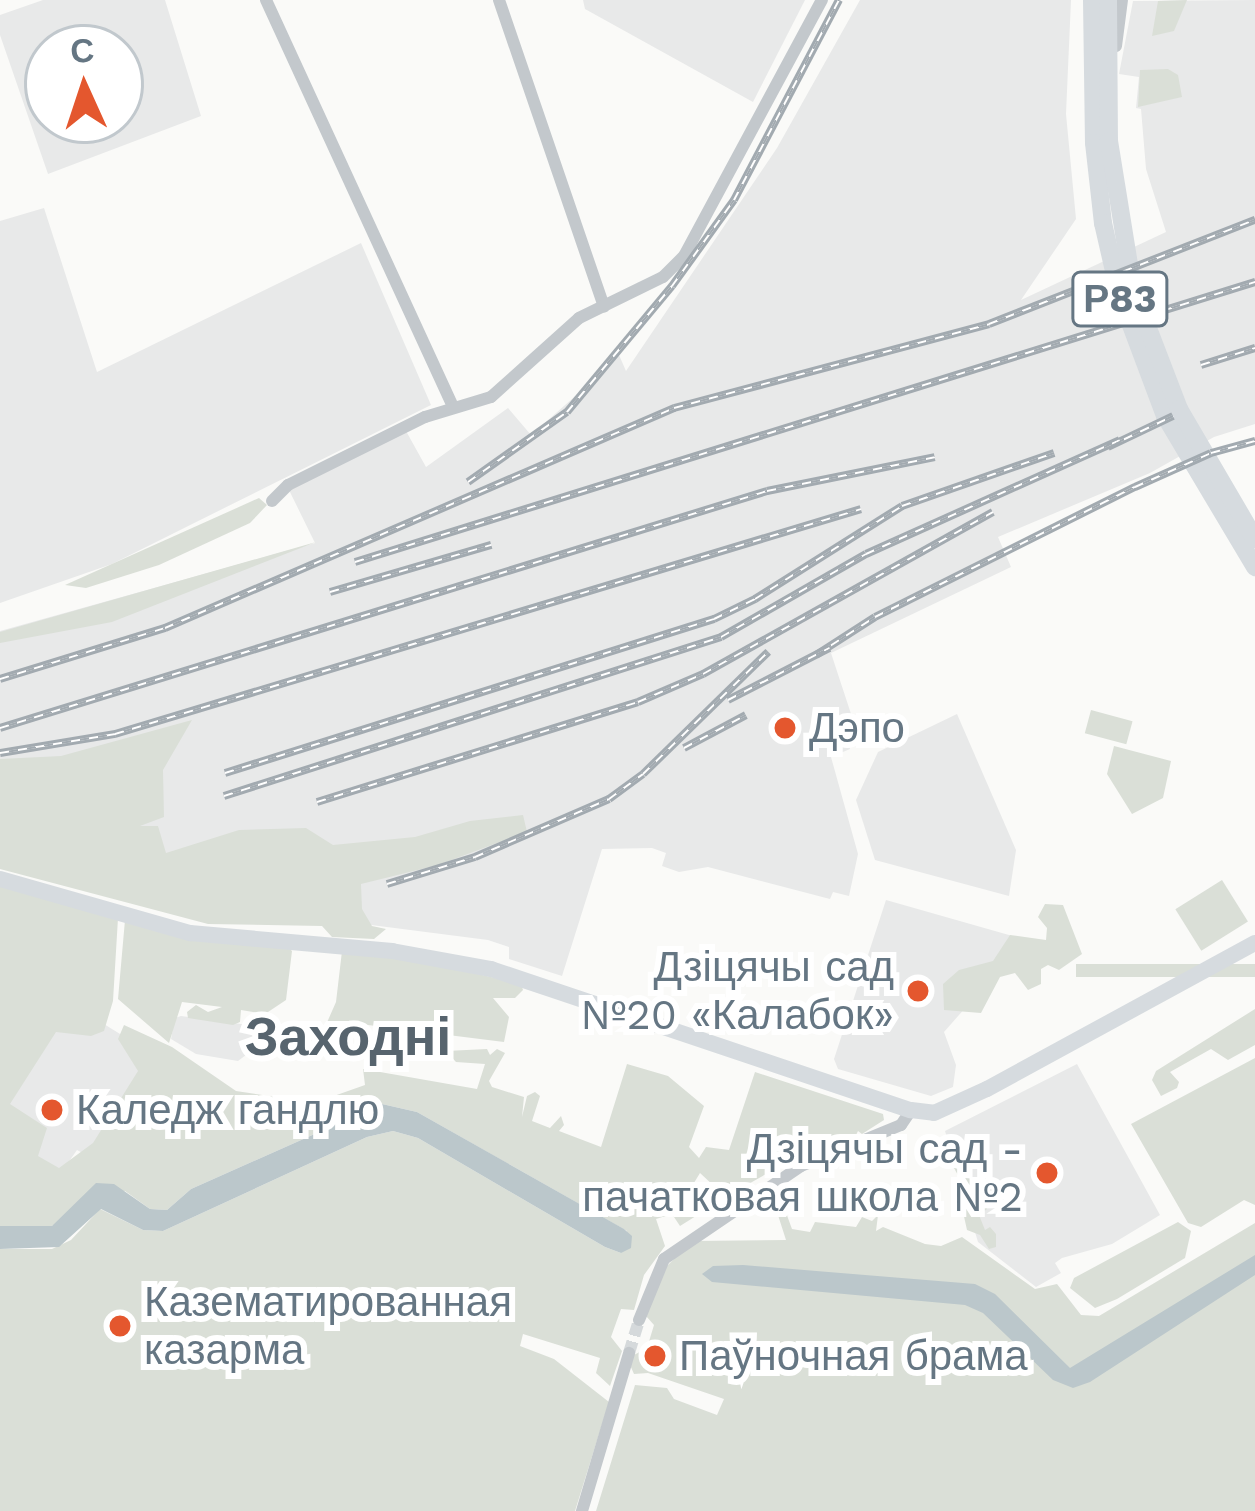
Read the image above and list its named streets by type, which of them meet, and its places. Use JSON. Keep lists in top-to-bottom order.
{
  "streets": {
    "highway": ["Р83"]
  },
  "districts": ["Заходні"],
  "places": [
    "Дэпо",
    "Дзіцячы сад №20 «Калабок»",
    "Каледж гандлю",
    "Дзіцячы сад - пачатковая школа №2",
    "Казематированная казарма",
    "Паўночная брама"
  ],
  "north": "top"
}
